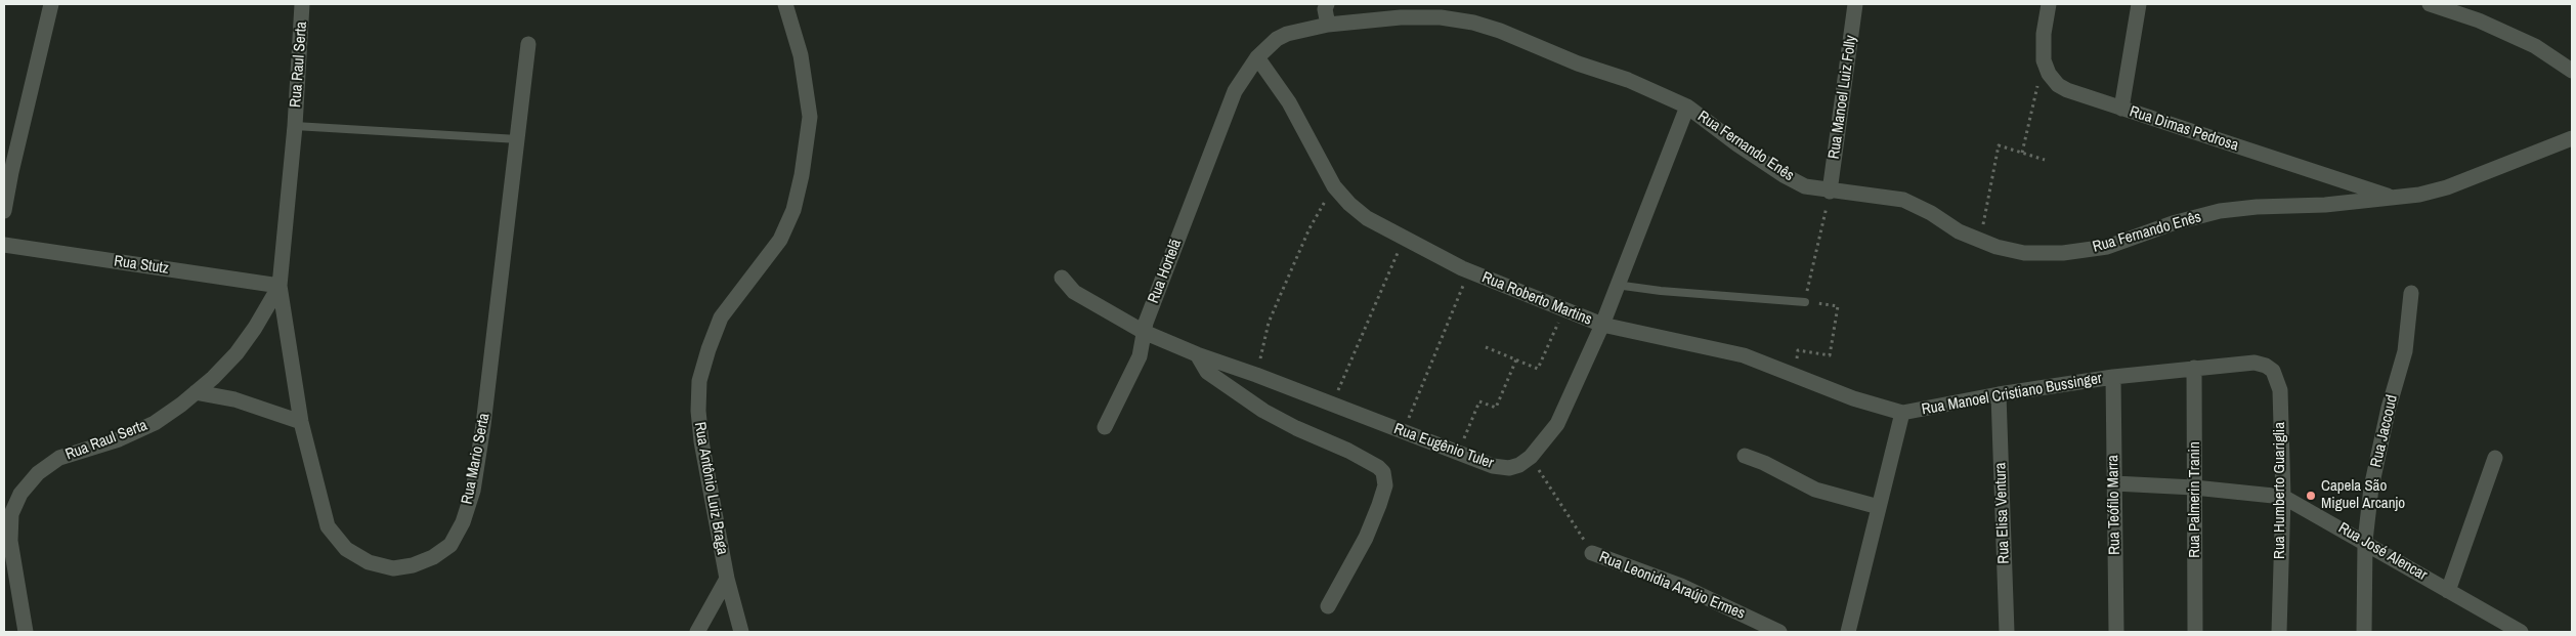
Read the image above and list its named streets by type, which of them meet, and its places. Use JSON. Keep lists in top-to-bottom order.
{
  "streets": {
    "street": [
      "Rua Raul Serta",
      "Rua Manoel Luiz Folly",
      "Rua Dimas Pedrosa",
      "Rua Fernando Enês",
      "Rua Stutz",
      "Rua Hortelã",
      "Rua Roberto Martins",
      "Rua Manoel Cristiano Bussinger",
      "Rua Jaccoud",
      "Rua Eugênio Tuler",
      "Rua Mario Serta",
      "Rua Antônio Luiz Braga",
      "Rua Humberto Guariglia",
      "Rua Palmerin Tranin",
      "Rua Teófilo Marra",
      "Rua Elisa Ventura",
      "Rua José Alencar",
      "Rua Leonidia Araújo Ermes"
    ]
  },
  "crossings": [
    ["Rua Raul Serta", "Rua Stutz"],
    ["Rua Raul Serta", "Rua Mario Serta"],
    ["Rua Manoel Luiz Folly", "Rua Fernando Enês"],
    ["Rua Dimas Pedrosa", "Rua Fernando Enês"],
    ["Rua Fernando Enês", "Rua Hortelã"],
    ["Rua Fernando Enês", "Rua Roberto Martins"],
    ["Rua Fernando Enês", "Rua Eugênio Tuler"],
    ["Rua Stutz", "Rua Mario Serta"],
    ["Rua Hortelã", "Rua Eugênio Tuler"],
    ["Rua Roberto Martins", "Rua Manoel Cristiano Bussinger"],
    ["Rua Roberto Martins", "Rua Eugênio Tuler"],
    ["Rua Manoel Cristiano Bussinger", "Rua Humberto Guariglia"],
    ["Rua Manoel Cristiano Bussinger", "Rua Palmerin Tranin"],
    ["Rua Manoel Cristiano Bussinger", "Rua Teófilo Marra"],
    ["Rua Manoel Cristiano Bussinger", "Rua Elisa Ventura"],
    ["Rua Jaccoud", "Rua José Alencar"],
    ["Rua Humberto Guariglia", "Rua José Alencar"],
    ["Rua Palmerin Tranin", "Rua José Alencar"],
    ["Rua Teófilo Marra", "Rua José Alencar"]
  ],
  "places": ["Capela São Miguel Arcanjo"]
}
